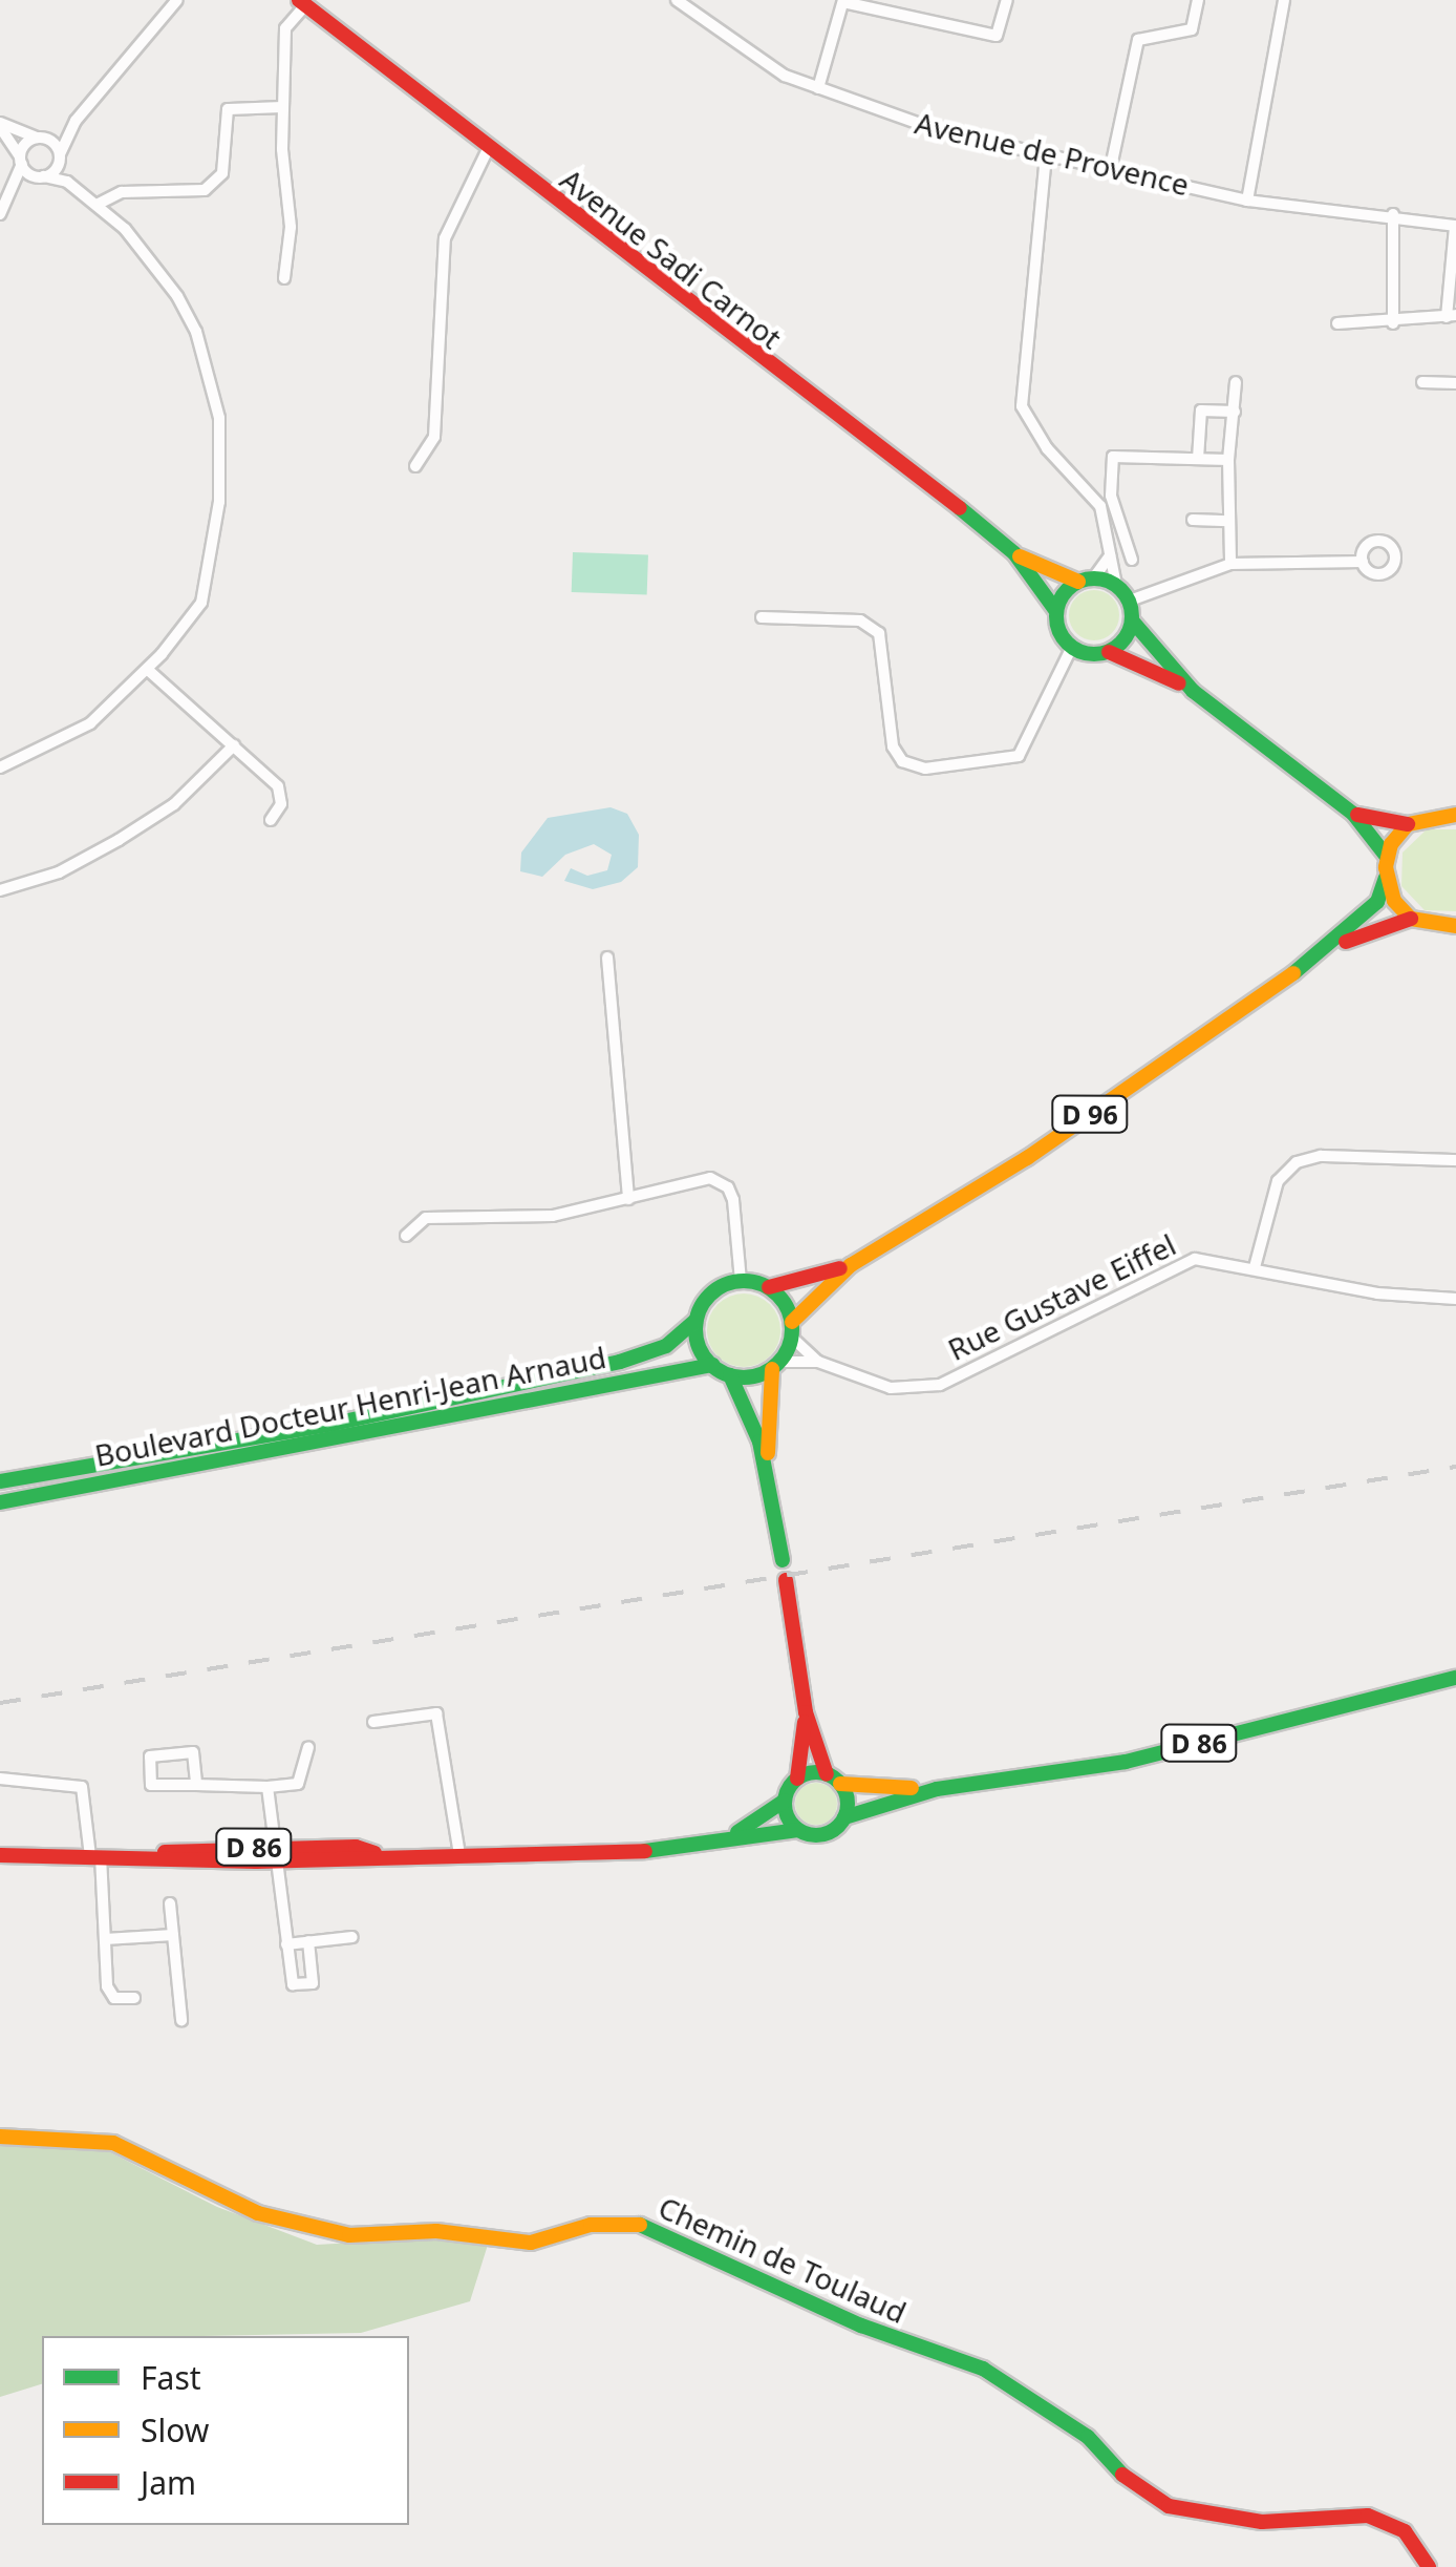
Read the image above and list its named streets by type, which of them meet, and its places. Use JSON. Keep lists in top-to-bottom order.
{
  "streets": {
    "main road": [
      "Avenue Sadi Carnot",
      "D 96",
      "Boulevard Docteur Henri-Jean Arnaud",
      "D 86",
      "Chemin de Toulaud"
    ],
    "street": ["Avenue de Provence", "Rue Gustave Eiffel"]
  },
  "crossings": [
    ["D 96", "Rue Gustave Eiffel"],
    ["D 96", "Boulevard Docteur Henri-Jean Arnaud"],
    ["Rue Gustave Eiffel", "Boulevard Docteur Henri-Jean Arnaud"]
  ],
  "legend": ["Fast", "Slow", "Jam"]
}
